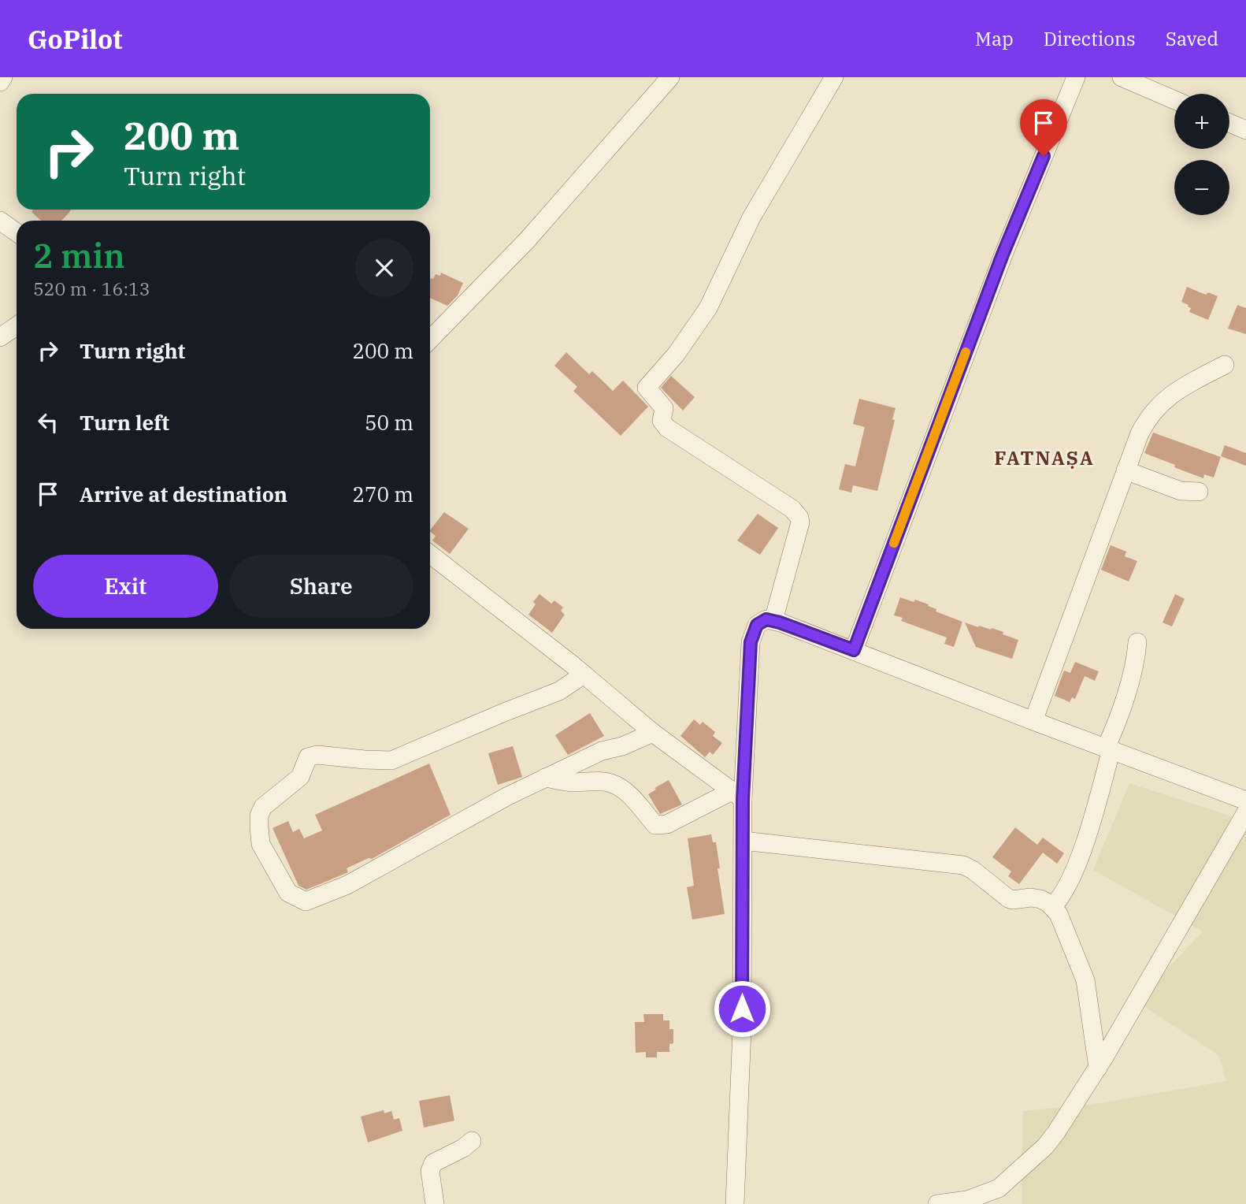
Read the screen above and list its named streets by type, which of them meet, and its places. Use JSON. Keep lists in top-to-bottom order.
{
  "districts": ["FATNAṢA"],
  "page": {
    "header": "GoPilot",
    "nav": ["Map", "Directions", "Saved"],
    "map_buttons": ["+", "−"],
    "turn": ["200 m", "Turn right"],
    "heading": ["2 min", "520 m · 16:13"],
    "list": [
      {
        "name": "Turn right",
        "value": "200 m"
      },
      {
        "name": "Turn left",
        "value": "50 m"
      },
      {
        "name": "Arrive at destination",
        "value": "270 m"
      }
    ],
    "buttons": ["Exit", "Share"]
  }
}
